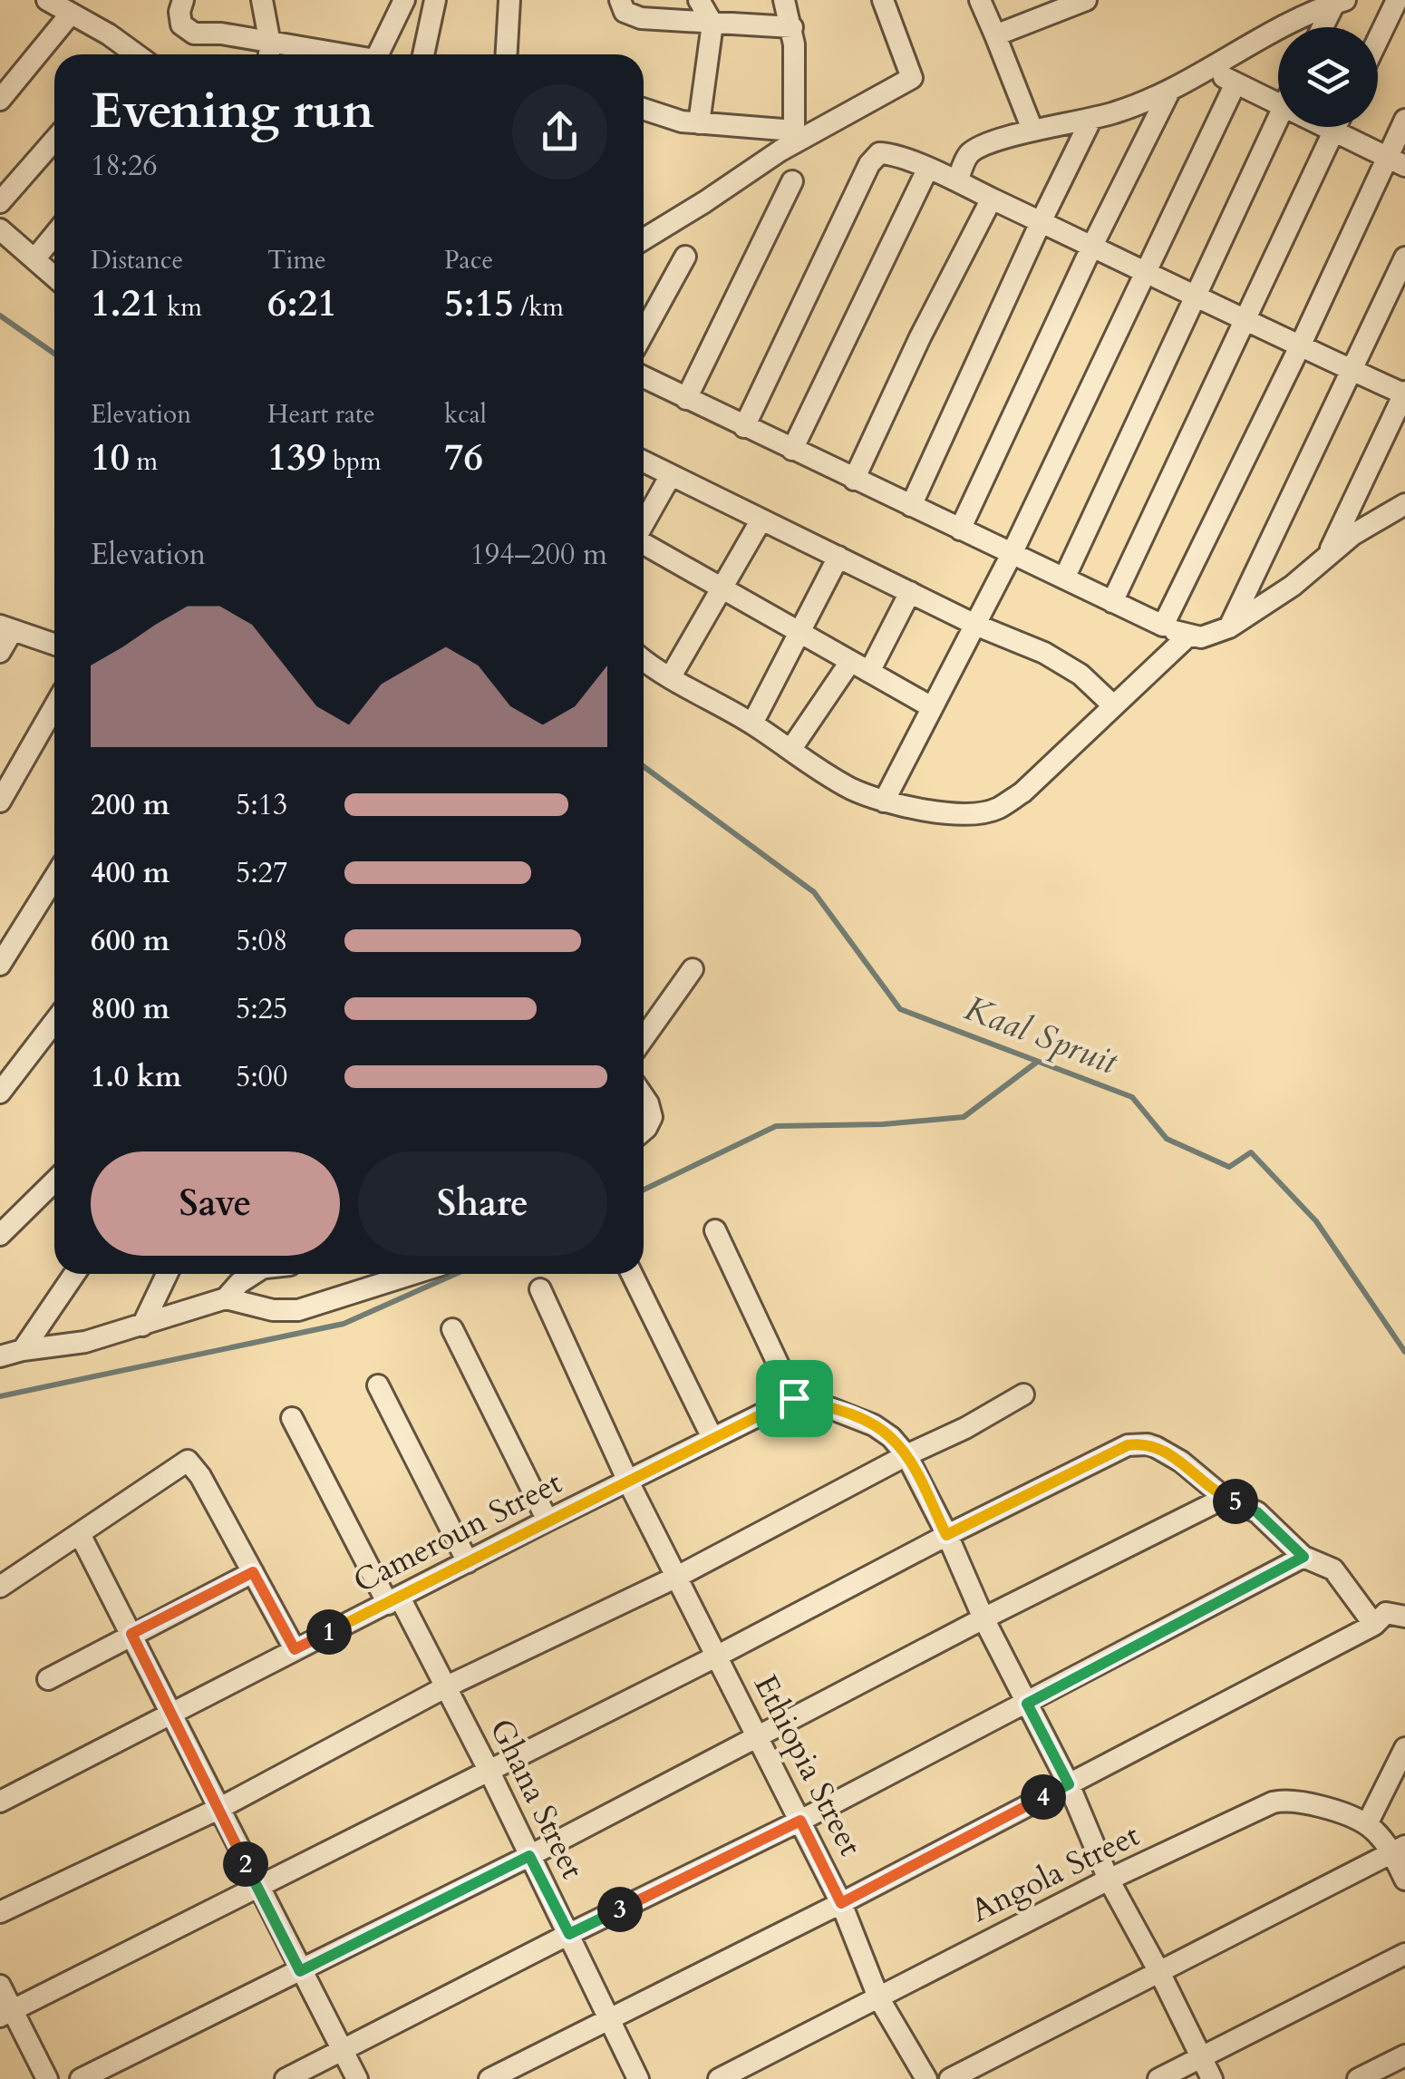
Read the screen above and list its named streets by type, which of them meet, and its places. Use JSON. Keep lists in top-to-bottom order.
{
  "streets": {
    "street": [
      "Cameroun Street",
      "Ethiopia Street",
      "Ghana Street",
      "Angola Street"
    ]
  },
  "crossings": [
    ["Cameroun Street", "Ethiopia Street"],
    ["Cameroun Street", "Ghana Street"],
    ["Ethiopia Street", "Angola Street"]
  ],
  "water": ["Kaal Spruit"],
  "page": {
    "heading": ["Evening run", "18:26"],
    "stats": [
      ["Distance", "1.21 km"],
      ["Time", "6:21"],
      ["Pace", "5:15 /km"],
      ["Elevation", "10 m"],
      ["Heart rate", "139 bpm"],
      ["kcal", "76"]
    ],
    "chart": ["Elevation", "194–200 m"],
    "list": [
      {
        "name": "200 m",
        "note": "5:13"
      },
      {
        "name": "400 m",
        "note": "5:27"
      },
      {
        "name": "600 m",
        "note": "5:08"
      },
      {
        "name": "800 m",
        "note": "5:25"
      },
      {
        "name": "1.0 km",
        "note": "5:00"
      }
    ],
    "buttons": ["Save", "Share"],
    "pins": [
      "5",
      "1",
      "4",
      "2",
      "3"
    ]
  }
}
